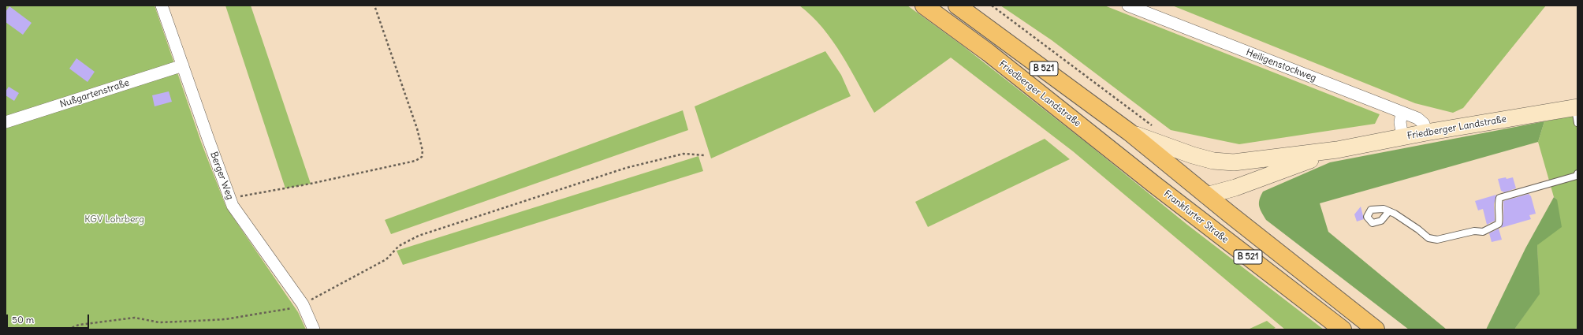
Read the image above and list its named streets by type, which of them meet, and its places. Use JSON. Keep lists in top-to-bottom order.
{
  "streets": {
    "main road": ["B 521", "Friedberger Landstraße", "Frankfurter Straße"],
    "street": ["Heiligenstockweg", "Nußgartenstraße", "Berger Weg"]
  },
  "crossings": [
    ["Heiligenstockweg", "Friedberger Landstraße"],
    ["B 521", "Friedberger Landstraße"],
    ["Nußgartenstraße", "Berger Weg"],
    ["Friedberger Landstraße", "Frankfurter Straße"]
  ],
  "parks": ["KGV Lohrberg"],
  "scale_bar": "50 m"
}
